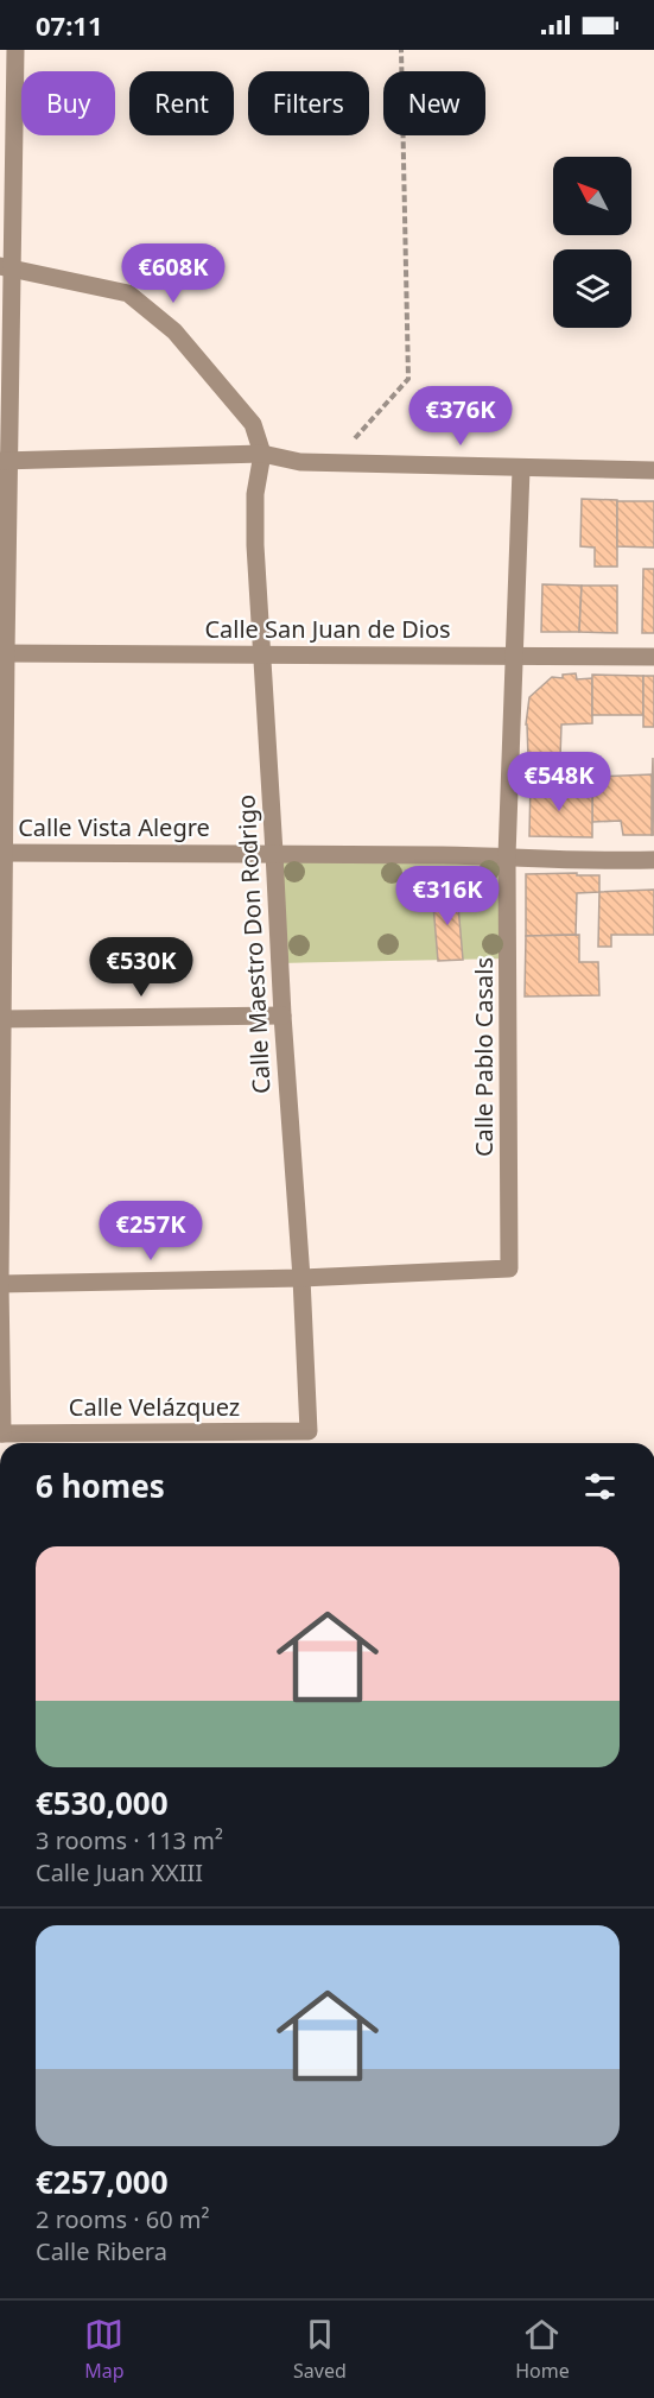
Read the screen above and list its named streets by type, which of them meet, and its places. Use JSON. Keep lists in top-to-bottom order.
{
  "streets": {
    "street": [
      "Calle San Juan de Dios",
      "Calle Vista Alegre",
      "Calle Maestro Don Rodrigo",
      "Calle Pablo Casals",
      "Calle Velázquez"
    ]
  },
  "crossings": [
    ["Calle San Juan de Dios", "Calle Maestro Don Rodrigo"],
    ["Calle San Juan de Dios", "Calle Pablo Casals"],
    ["Calle Vista Alegre", "Calle Maestro Don Rodrigo"],
    ["Calle Vista Alegre", "Calle Pablo Casals"],
    ["Calle Maestro Don Rodrigo", "Calle Pablo Casals"],
    ["Calle Maestro Don Rodrigo", "Calle Velázquez"]
  ],
  "north": "top left",
  "page": {
    "status": "07:11",
    "chip": [
      "Buy",
      "Rent",
      "Filters",
      "New"
    ],
    "price": [
      "€608K",
      "€376K",
      "€548K",
      "€316K",
      "€530K",
      "€257K"
    ],
    "heading": "6 homes",
    "list": [
      {
        "name": "€530,000",
        "note": "3 rooms · 113 m² · Calle Juan XXIII"
      },
      {
        "name": "€257,000",
        "note": "2 rooms · 60 m² · Calle Ribera"
      }
    ],
    "tabs": ["Map", "Saved", "Home"]
  }
}
